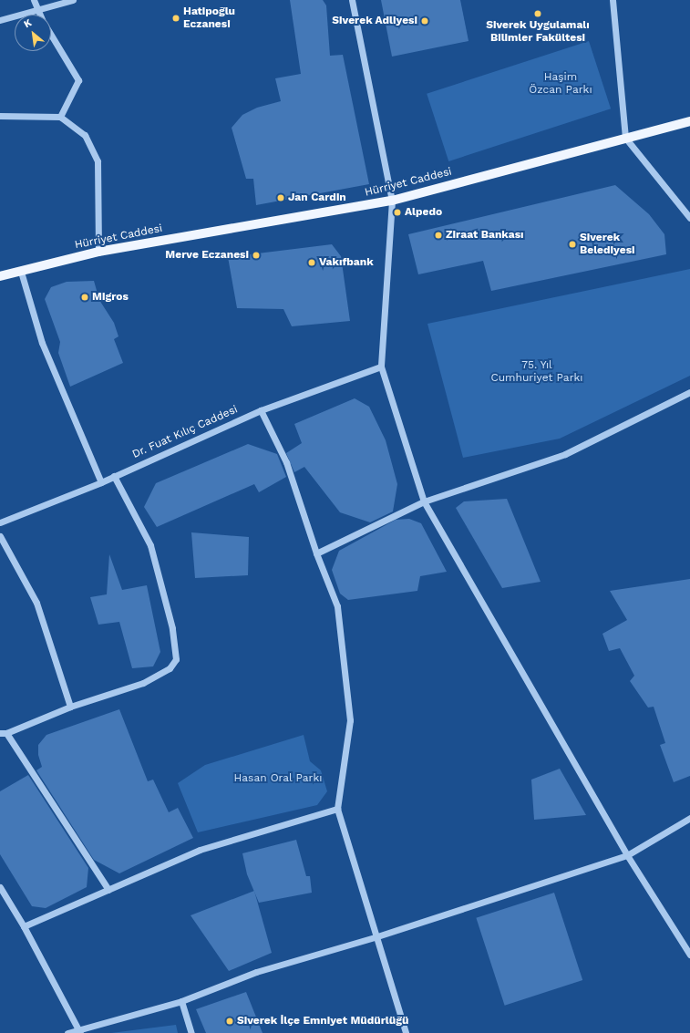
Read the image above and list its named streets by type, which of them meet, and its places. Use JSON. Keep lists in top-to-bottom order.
{
  "streets": {
    "main road": ["Hürriyet Caddesi"],
    "street": ["Dr. Fuat Kılıç Caddesi"]
  },
  "parks": ["Haşim Özcan Parkı", "75. Yıl Cumhuriyet Parkı", "Hasan Oral Parkı"],
  "places": [
    "Siverek Uygulamalı Bilimler Fakültesi",
    "Hatipoğlu Eczanesi",
    "Siverek Adliyesi",
    "Jan Cardin",
    "Alpedo",
    "Ziraat Bankası",
    "Siverek Belediyesi",
    "Merve Eczanesi",
    "Vakıfbank",
    "Migros",
    "Siverek İlçe Emniyet Müdürlüğü"
  ],
  "north": "top left"
}
